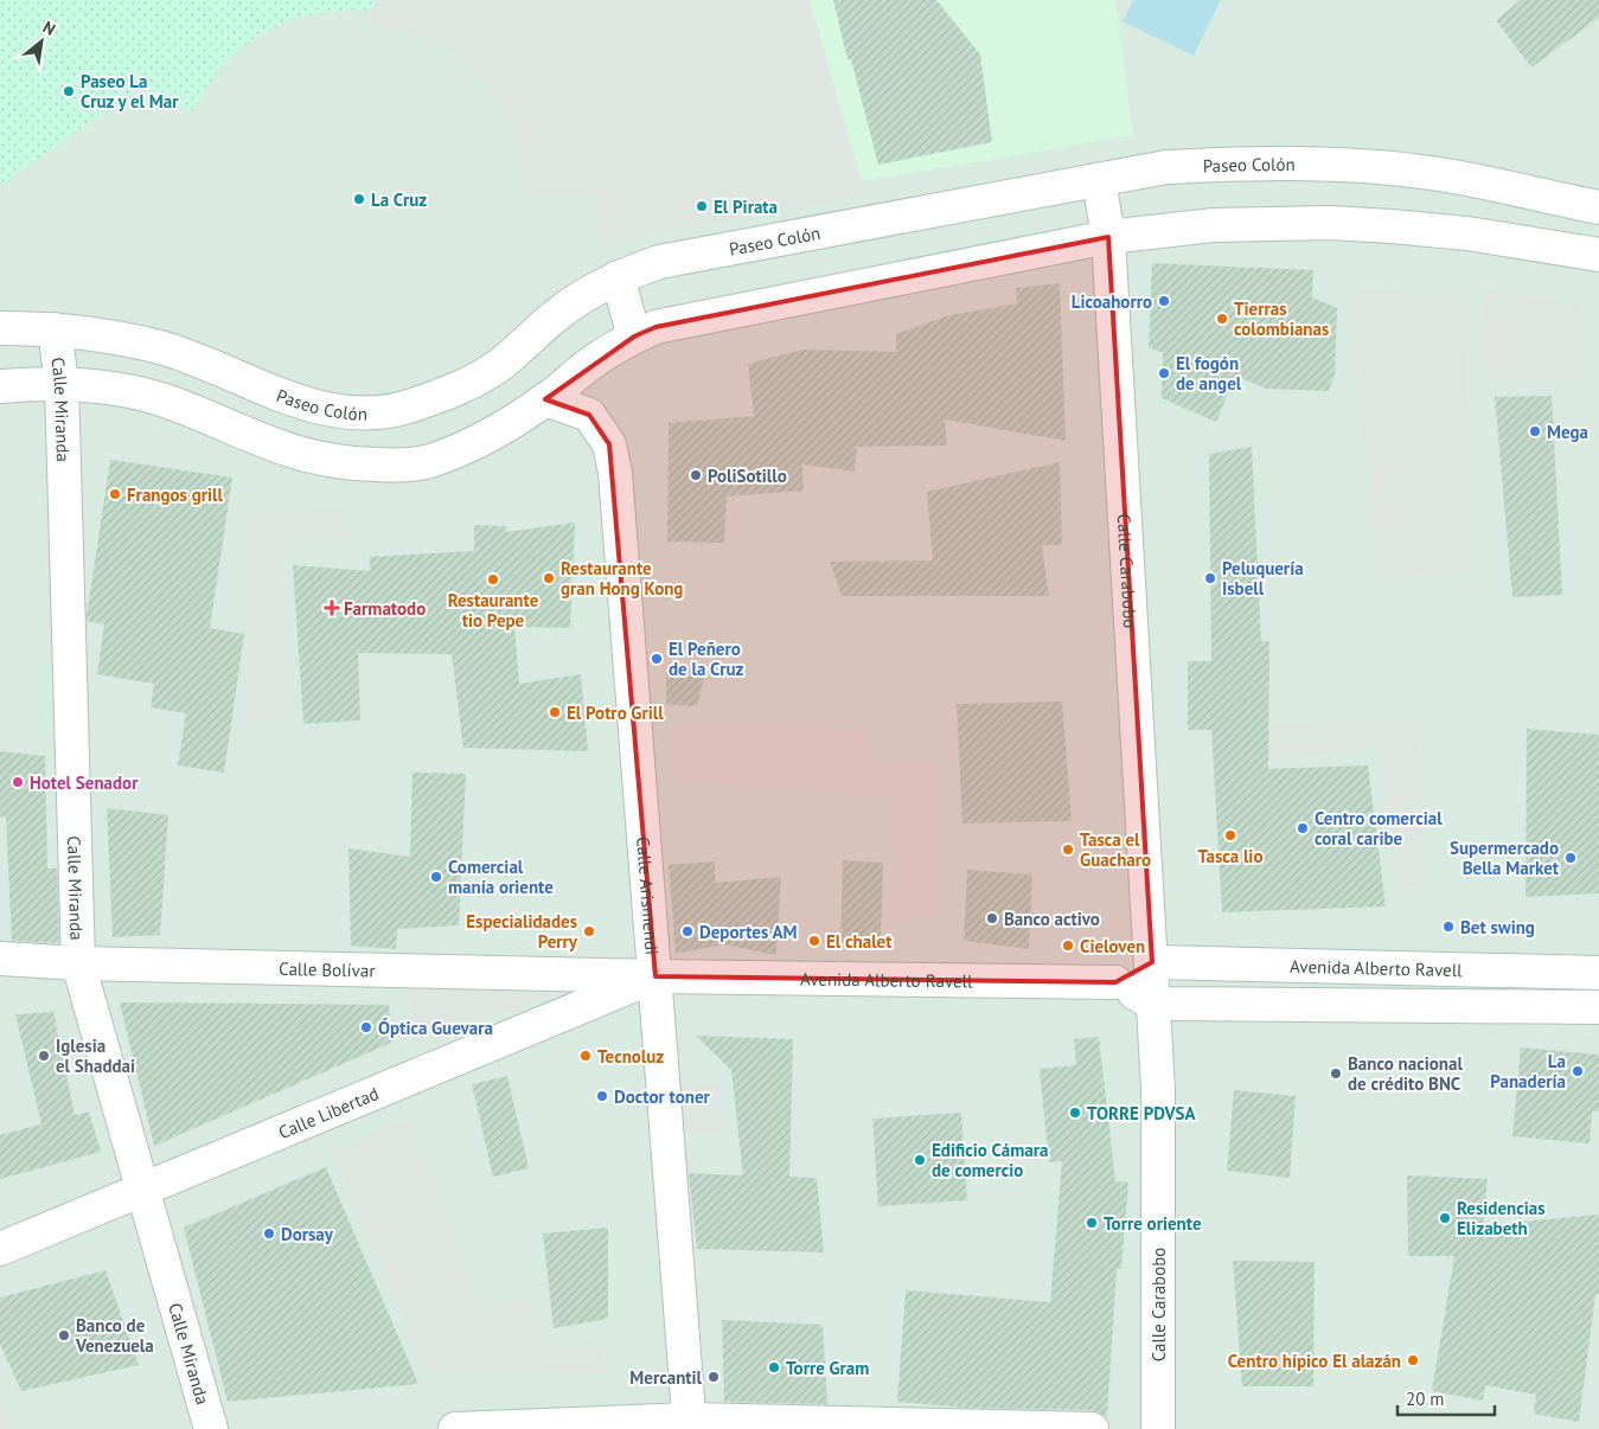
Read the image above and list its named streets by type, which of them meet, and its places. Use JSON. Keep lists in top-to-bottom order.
{
  "streets": {
    "street": [
      "Paseo Colón",
      "Calle Miranda",
      "Calle Carabobo",
      "Calle Arismendi",
      "Calle Bolívar",
      "Avenida Alberto Ravell",
      "Calle Libertad"
    ]
  },
  "crossings": [
    ["Paseo Colón", "Calle Miranda"],
    ["Paseo Colón", "Calle Carabobo"],
    ["Calle Miranda", "Calle Bolívar"],
    ["Calle Miranda", "Calle Libertad"],
    ["Calle Carabobo", "Avenida Alberto Ravell"],
    ["Calle Arismendi", "Calle Bolívar"],
    ["Calle Arismendi", "Avenida Alberto Ravell"],
    ["Calle Arismendi", "Calle Libertad"],
    ["Calle Bolívar", "Avenida Alberto Ravell"],
    ["Calle Bolívar", "Calle Libertad"],
    ["Avenida Alberto Ravell", "Calle Libertad"]
  ],
  "places": {
    "other": [
      "Paseo La Cruz y el Mar",
      "La Cruz",
      "El Pirata",
      "Licoahorro",
      "Tierras colombianas",
      "El fogón de angel",
      "Mega",
      "PoliSotillo",
      "Frangos grill",
      "Restaurante gran Hong Kong",
      "Peluquería Isbell",
      "Restaurante tio Pepe",
      "El Peñero de la Cruz",
      "El Potro Grill",
      "Hotel Senador",
      "Centro comercial coral caribe",
      "Tasca lio",
      "Tasca el Guacharo",
      "Supermercado Bella Market",
      "Comercial manía oriente",
      "Banco activo",
      "Bet swing",
      "Especialidades Perry",
      "Deportes AM",
      "El chalet",
      "Cieloven",
      "Óptica Guevara",
      "Iglesia el Shaddai",
      "Tecnoluz",
      "La Panadería",
      "Banco nacional de crédito BNC",
      "Doctor toner",
      "TORRE PDVSA",
      "Edificio Cámara de comercio",
      "Residencias Elizabeth",
      "Torre oriente",
      "Dorsay",
      "Banco de Venezuela",
      "Centro hípico El alazán",
      "Torre Gram",
      "Mercantil"
    ],
    "health": ["Farmatodo"]
  },
  "scale_bar": "20 m",
  "north": "top right"
}
